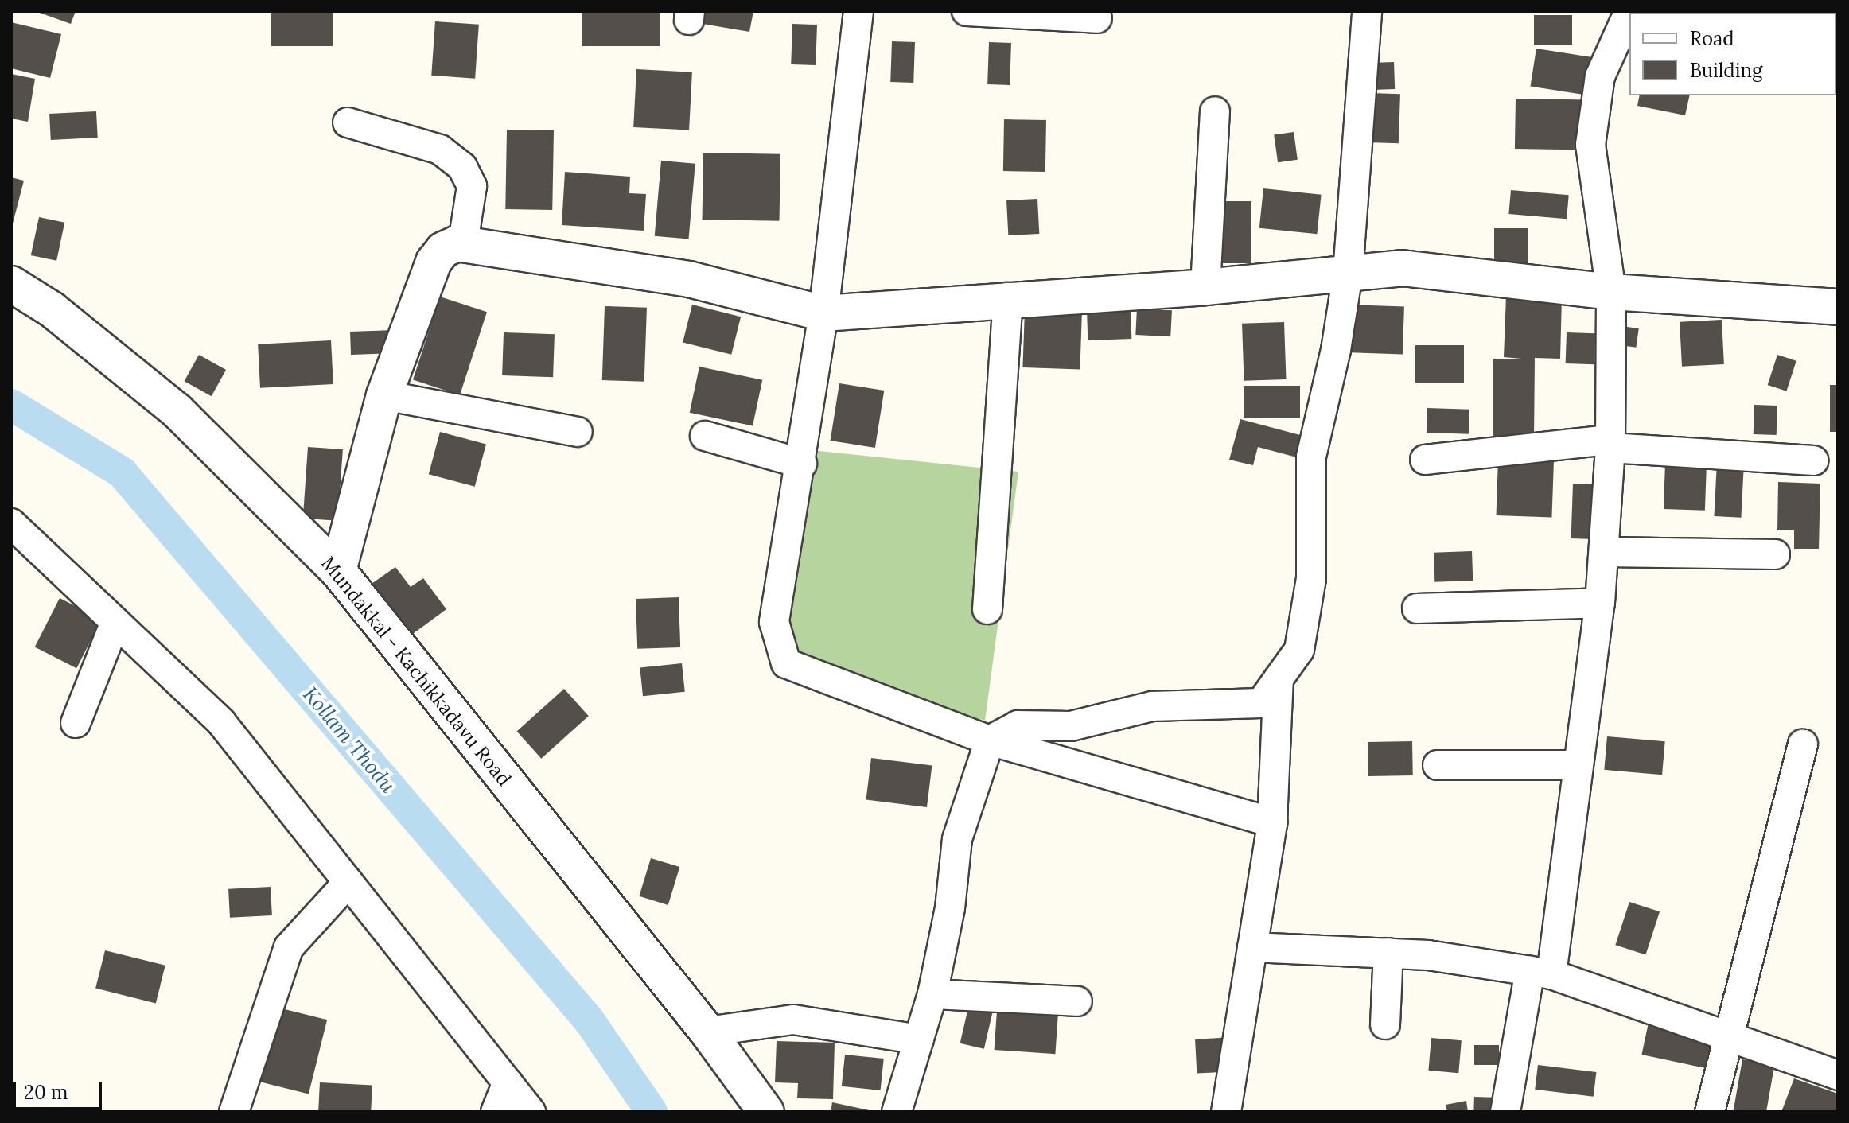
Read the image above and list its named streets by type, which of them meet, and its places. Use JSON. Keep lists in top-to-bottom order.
{
  "streets": {
    "street": ["Mundakkal - Kachikkadavu Road"]
  },
  "water": ["Kollam Thodu"],
  "legend": ["Road", "Building"],
  "scale_bar": "20 m"
}
